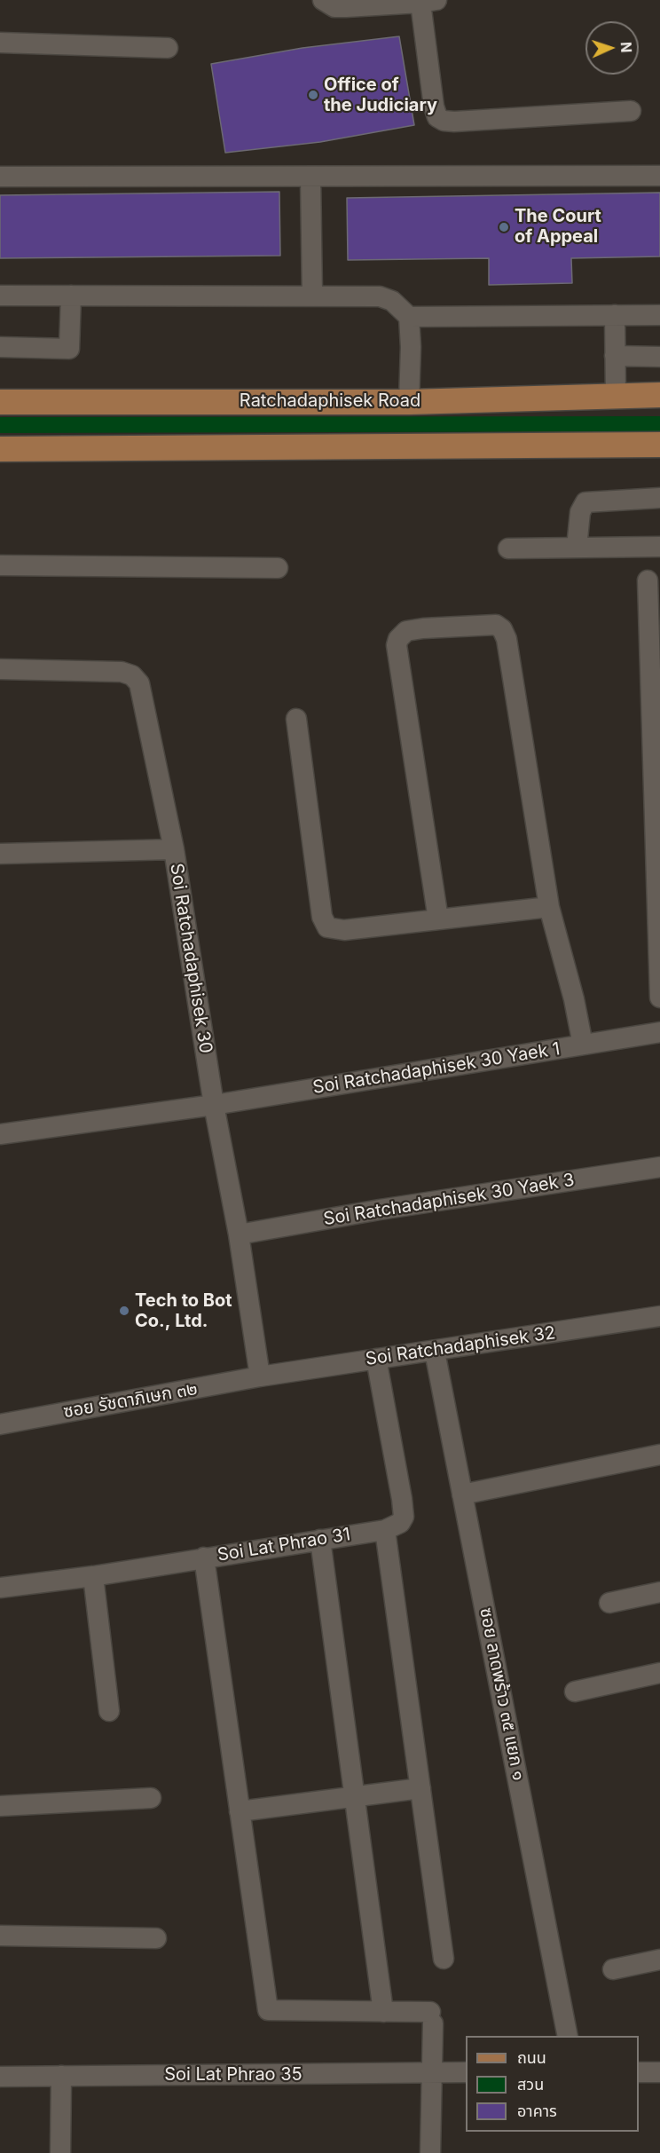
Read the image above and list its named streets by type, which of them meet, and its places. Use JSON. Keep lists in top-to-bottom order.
{
  "streets": {
    "main road": ["Ratchadaphisek Road"],
    "street": [
      "Soi Ratchadaphisek 30",
      "Soi Ratchadaphisek 30 Yaek 1",
      "Soi Ratchadaphisek 30 Yaek 3",
      "Soi Ratchadaphisek 32",
      "ซอย รัชดาภิเษก ๓๒",
      "Soi Lat Phrao 31",
      "ซอย ลาดพร้าว ๓๕ แยก ๑",
      "Soi Lat Phrao 35"
    ]
  },
  "crossings": [
    ["Soi Ratchadaphisek 30", "Soi Ratchadaphisek 30 Yaek 1"],
    ["Soi Ratchadaphisek 30", "Soi Ratchadaphisek 30 Yaek 3"],
    ["Soi Ratchadaphisek 30", "Soi Ratchadaphisek 32"],
    ["Soi Ratchadaphisek 30", "ซอย รัชดาภิเษก ๓๒"],
    ["Soi Ratchadaphisek 32", "ซอย รัชดาภิเษก ๓๒"],
    ["Soi Ratchadaphisek 32", "ซอย ลาดพร้าว ๓๕ แยก ๑"]
  ],
  "places": ["Office of the Judiciary", "The Court of Appeal", "Tech to Bot Co., Ltd."],
  "legend": ["ถนน", "สวน", "อาคาร"],
  "north": "right"
}
